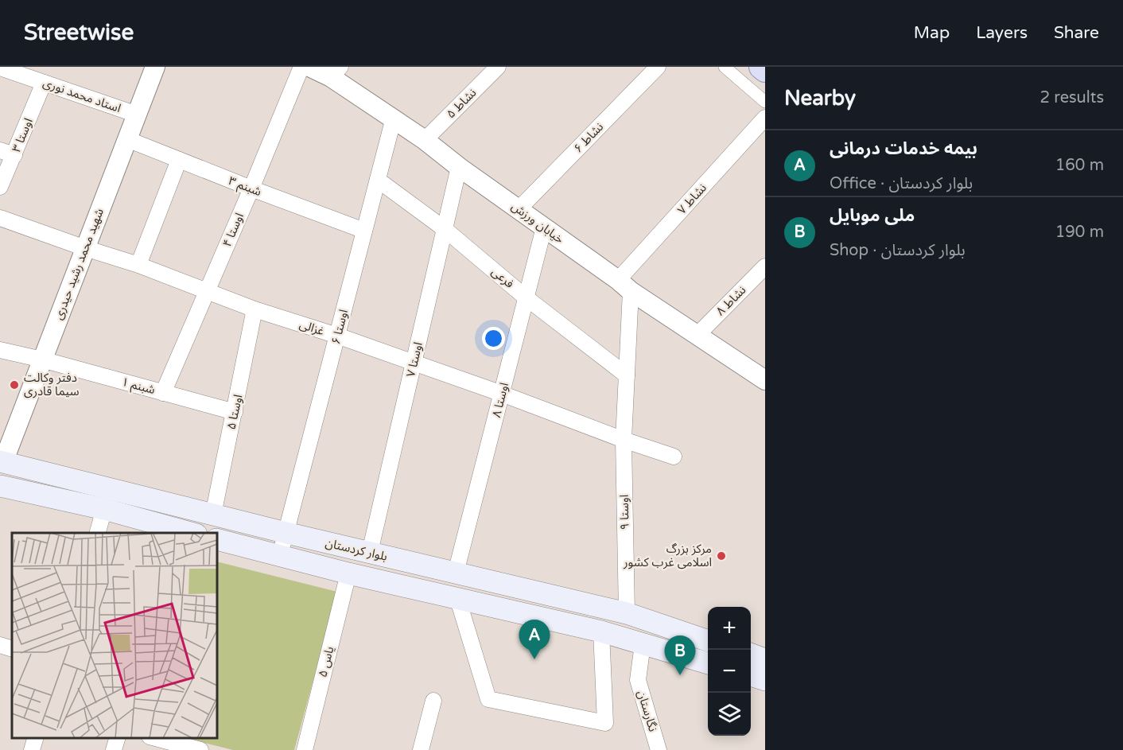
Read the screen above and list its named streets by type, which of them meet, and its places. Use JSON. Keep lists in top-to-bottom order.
{
  "streets": {
    "main road": ["بلوار کردستان"],
    "street": [
      "استاد محمد نوری",
      "نشاط ۵",
      "اوستا ۳",
      "نشاط ۶",
      "شبنم ۳",
      "نشاط ۷",
      "خیابان ورزش",
      "اوستا ۴",
      "شهید محمد رشید حیدری",
      "فرعی",
      "نشاط ۸",
      "اوستا ۶",
      "غزالی",
      "اوستا ۷",
      "شبنم ۱",
      "اوستا ۸",
      "اوستا ۵",
      "اوستا ۹",
      "یاس ۵",
      "نگارستان"
    ]
  },
  "crossings": [
    ["استاد محمد نوری", "اوستا ۳"],
    ["استاد محمد نوری", "شهید محمد رشید حیدری"],
    ["نشاط ۵", "خیابان ورزش"],
    ["نشاط ۶", "خیابان ورزش"],
    ["شبنم ۳", "اوستا ۴"],
    ["شبنم ۳", "شهید محمد رشید حیدری"],
    ["شبنم ۳", "اوستا ۶"],
    ["نشاط ۷", "خیابان ورزش"],
    ["نشاط ۷", "اوستا ۹"],
    ["خیابان ورزش", "نشاط ۸"],
    ["خیابان ورزش", "اوستا ۶"],
    ["خیابان ورزش", "اوستا ۷"],
    ["خیابان ورزش", "اوستا ۸"],
    ["خیابان ورزش", "اوستا ۹"],
    ["اوستا ۴", "غزالی"],
    ["اوستا ۴", "شبنم ۱"],
    ["شهید محمد رشید حیدری", "غزالی"],
    ["شهید محمد رشید حیدری", "شبنم ۱"],
    ["شهید محمد رشید حیدری", "بلوار کردستان"],
    ["فرعی", "اوستا ۶"],
    ["فرعی", "اوستا ۷"],
    ["فرعی", "اوستا ۸"],
    ["فرعی", "اوستا ۹"],
    ["اوستا ۶", "غزالی"],
    ["اوستا ۶", "بلوار کردستان"],
    ["غزالی", "اوستا ۷"],
    ["غزالی", "اوستا ۸"],
    ["غزالی", "اوستا ۵"],
    ["غزالی", "اوستا ۹"],
    ["اوستا ۷", "بلوار کردستان"],
    ["شبنم ۱", "اوستا ۵"],
    ["اوستا ۸", "بلوار کردستان"],
    ["اوستا ۵", "بلوار کردستان"],
    ["اوستا ۹", "بلوار کردستان"],
    ["بلوار کردستان", "یاس ۵"],
    ["بلوار کردستان", "نگارستان"]
  ],
  "places": ["دفتر وکالت سیما قادری", "مرکز بزرگ اسلامی غرب کشور"],
  "page": {
    "header": "Streetwise",
    "nav": ["Map", "Layers", "Share"],
    "heading": ["Nearby", "2 results"],
    "list": [
      {
        "mark": "A",
        "name": "بیمه خدمات درمانی",
        "note": "Office · بلوار کردستان",
        "value": "160 m"
      },
      {
        "mark": "B",
        "name": "ملی موبایل",
        "note": "Shop · بلوار کردستان",
        "value": "190 m"
      }
    ],
    "map_buttons": ["+", "−"],
    "pins": ["A", "B"]
  }
}
